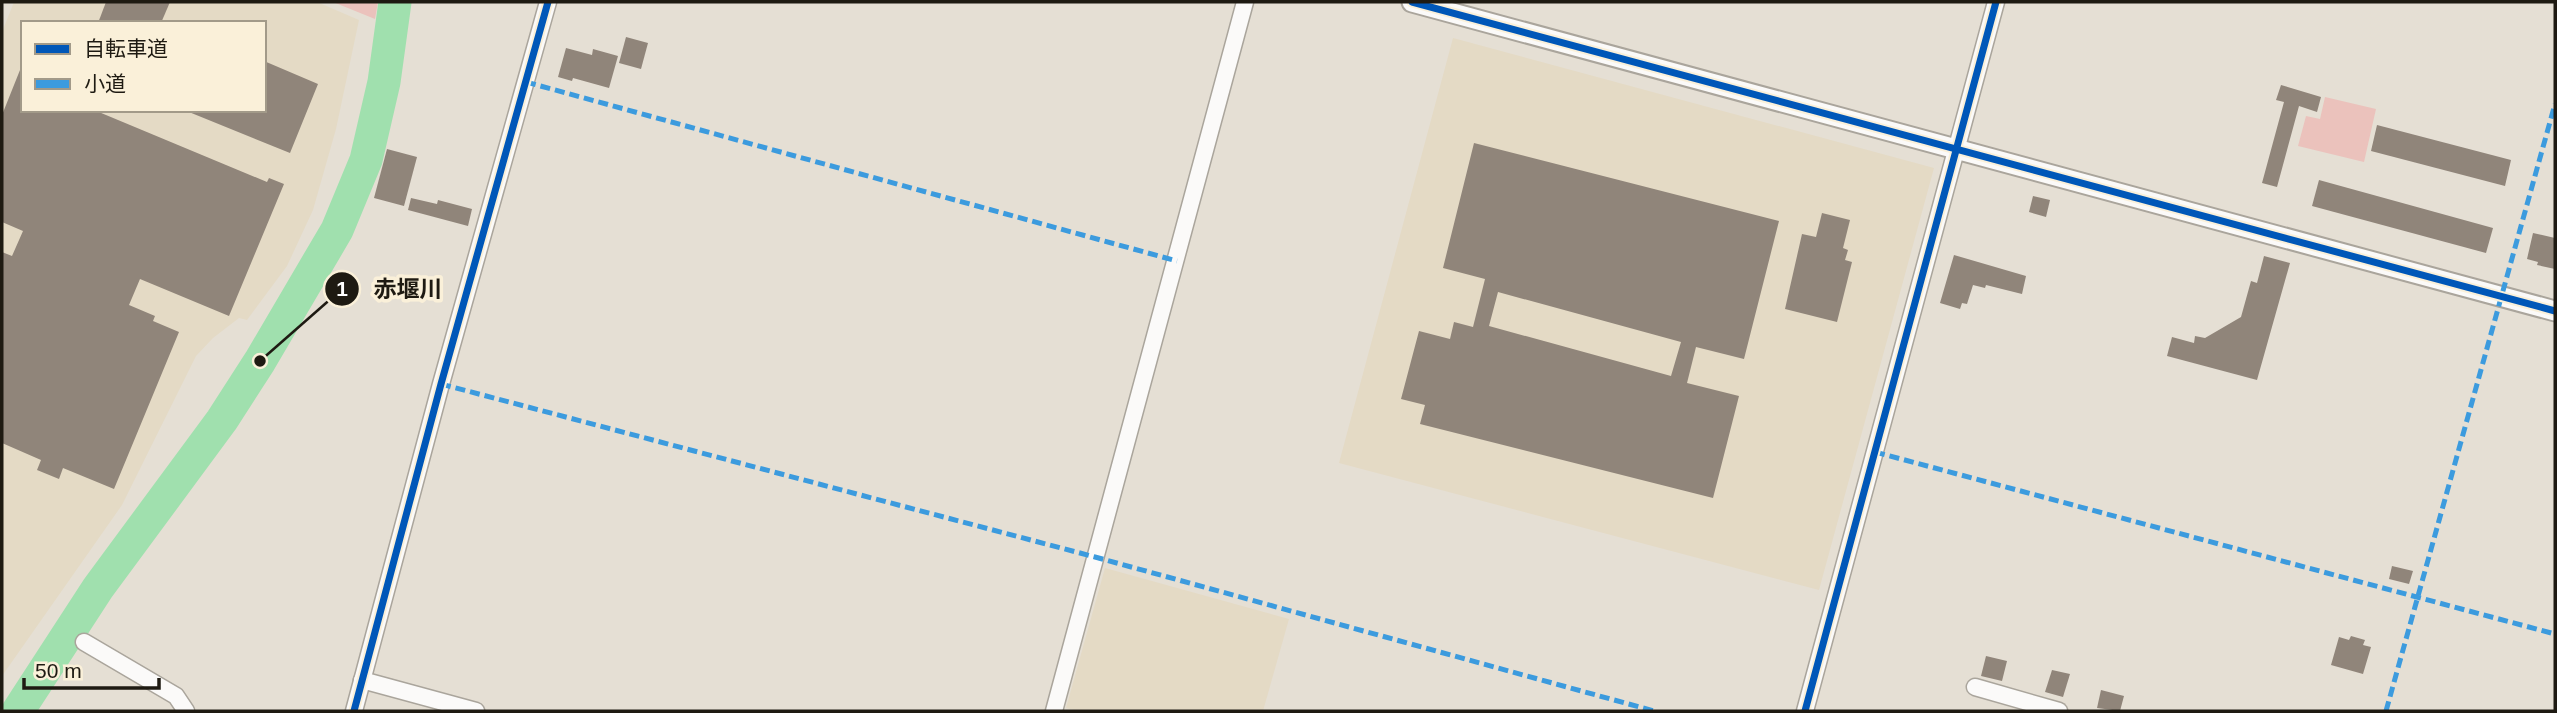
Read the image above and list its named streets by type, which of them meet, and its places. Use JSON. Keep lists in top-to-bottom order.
{
  "places": ["赤堰川"],
  "legend": ["自転車道", "小道"],
  "scale_bar": "50 m"
}
